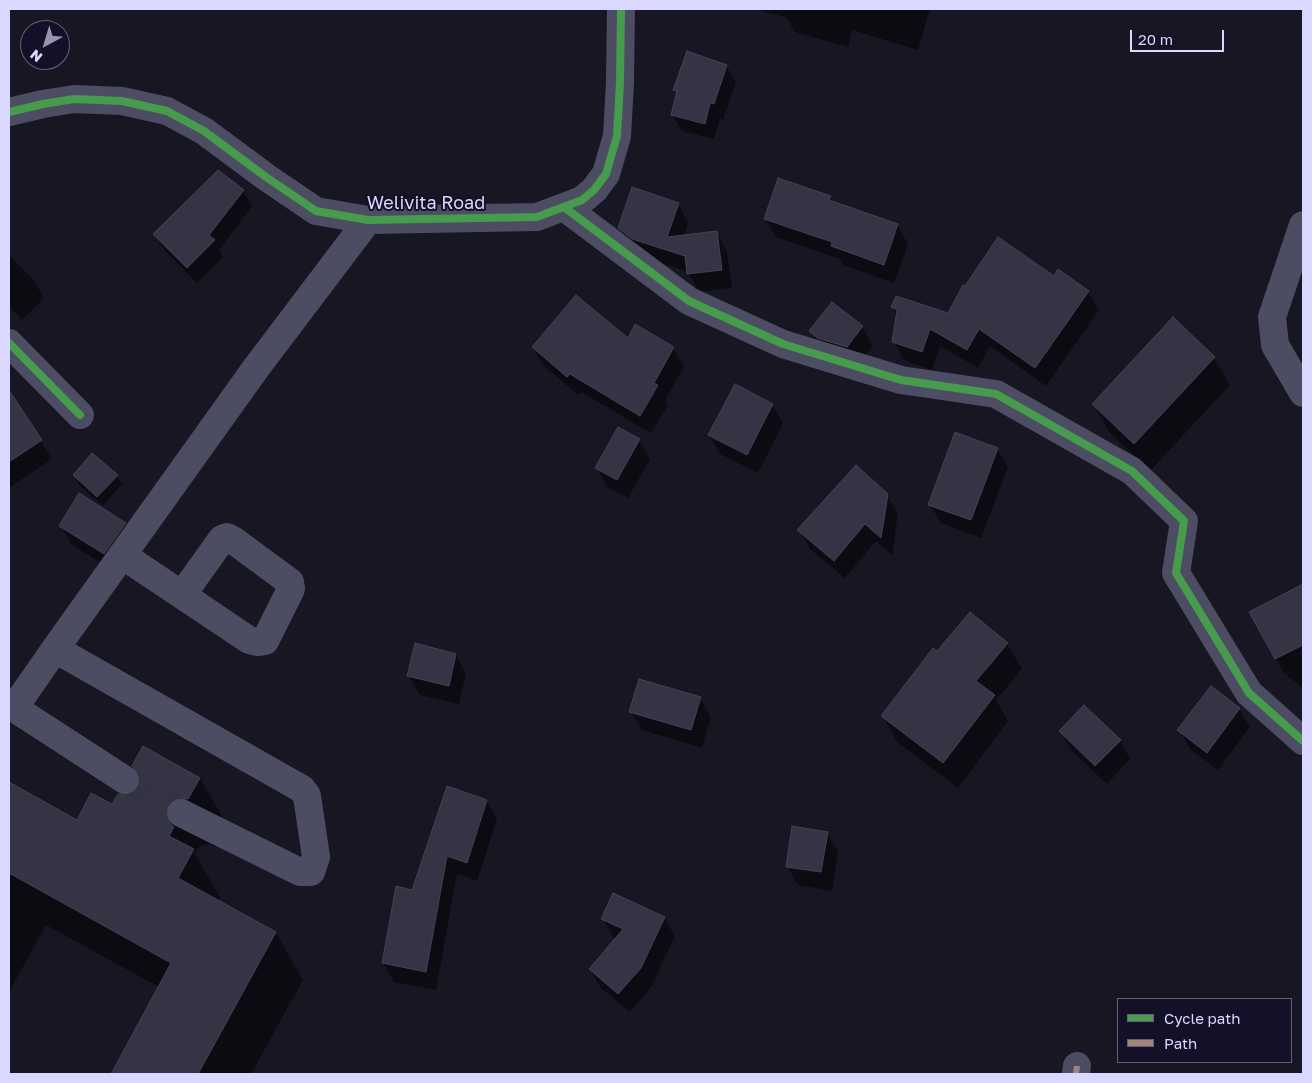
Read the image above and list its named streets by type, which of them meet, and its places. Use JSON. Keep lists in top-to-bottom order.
{
  "streets": {
    "street": ["Welivita Road"]
  },
  "legend": ["Cycle path", "Path"],
  "scale_bar": "20 m",
  "north": "bottom left"
}
